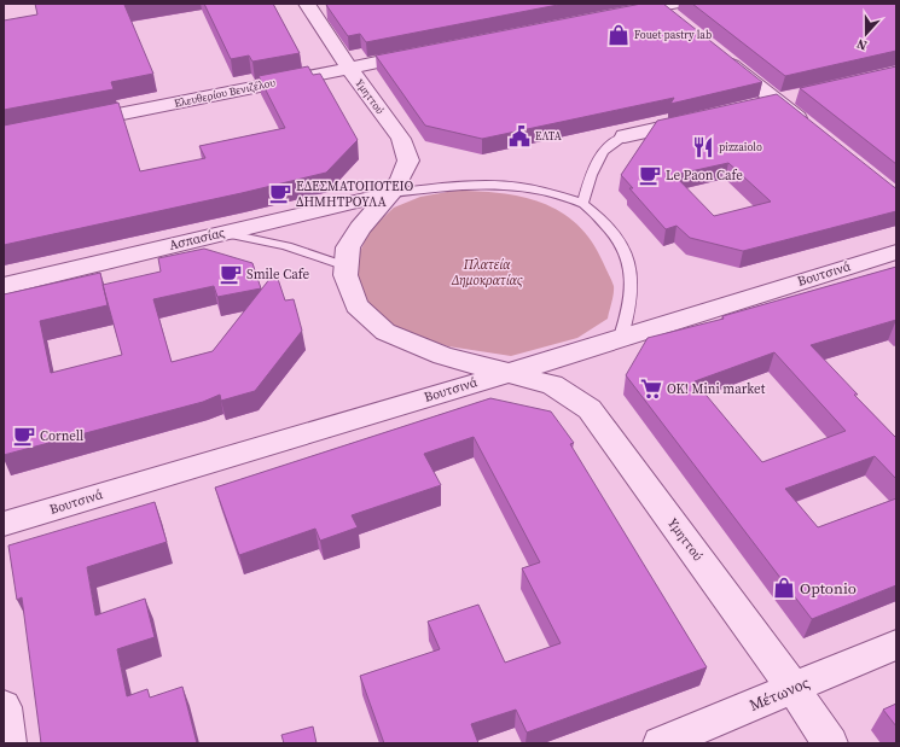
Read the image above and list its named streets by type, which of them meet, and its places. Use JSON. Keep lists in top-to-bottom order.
{
  "streets": {
    "street": [
      "Ελευθερίου Βενιζέλου",
      "Υμηττού",
      "Ασπασίας",
      "Βουτσινά",
      "Μέτωνος"
    ]
  },
  "crossings": [
    ["Ελευθερίου Βενιζέλου", "Υμηττού"],
    ["Υμηττού", "Ασπασίας"],
    ["Υμηττού", "Βουτσινά"],
    ["Υμηττού", "Μέτωνος"]
  ],
  "parks": ["Πλατεία Δημοκρατίας"],
  "places": {
    "shop": ["Fouet pastry lab", "Optonio"],
    "public building": ["ΕΛΤΑ"],
    "restaurant": ["pizzaiolo"],
    "cafe": [
      "Le Paon Cafe",
      "ΕΔΕΣΜΑΤΟΠΟΤΕΙΟ ΔΗΜΗΤΡΟΥΛΑ",
      "Smile Cafe",
      "Cornell"
    ],
    "supermarket": ["OK! Mini market"]
  },
  "north": "bottom"
}
